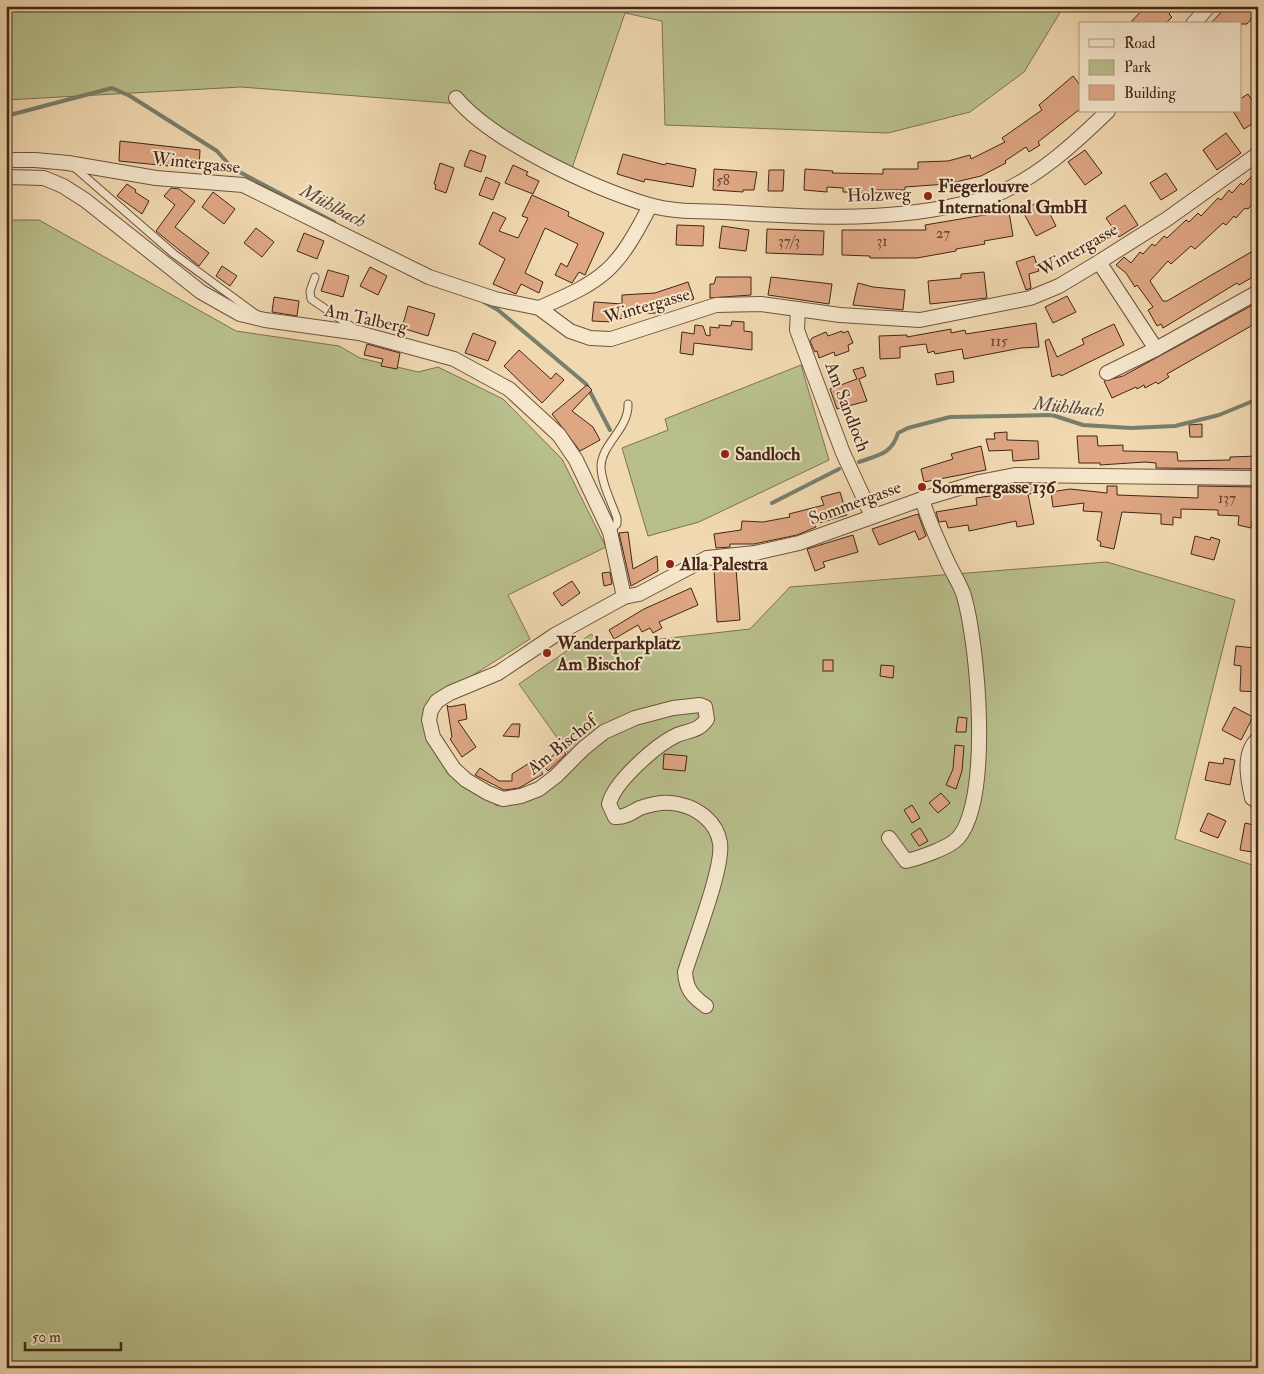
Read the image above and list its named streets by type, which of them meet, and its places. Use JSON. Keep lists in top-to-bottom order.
{
  "streets": {
    "street": [
      "Wintergasse",
      "Holzweg",
      "Am Talberg",
      "Am Sandloch",
      "Sommergasse",
      "Am Bischof"
    ]
  },
  "crossings": [
    ["Wintergasse", "Am Sandloch"],
    ["Am Talberg", "Sommergasse"],
    ["Am Talberg", "Am Bischof"],
    ["Am Sandloch", "Sommergasse"],
    ["Sommergasse", "Am Bischof"]
  ],
  "water": ["Mühlbach"],
  "places": [
    "Fiegerlouvre International GmbH",
    "Sandloch",
    "Sommergasse 136",
    "Alla Palestra",
    "Wanderparkplatz Am Bischof"
  ],
  "house_numbers": [
    "58",
    "27",
    "37/3",
    "31",
    "115",
    "137"
  ],
  "legend": ["Road", "Park", "Building"],
  "scale_bar": "50 m"
}
